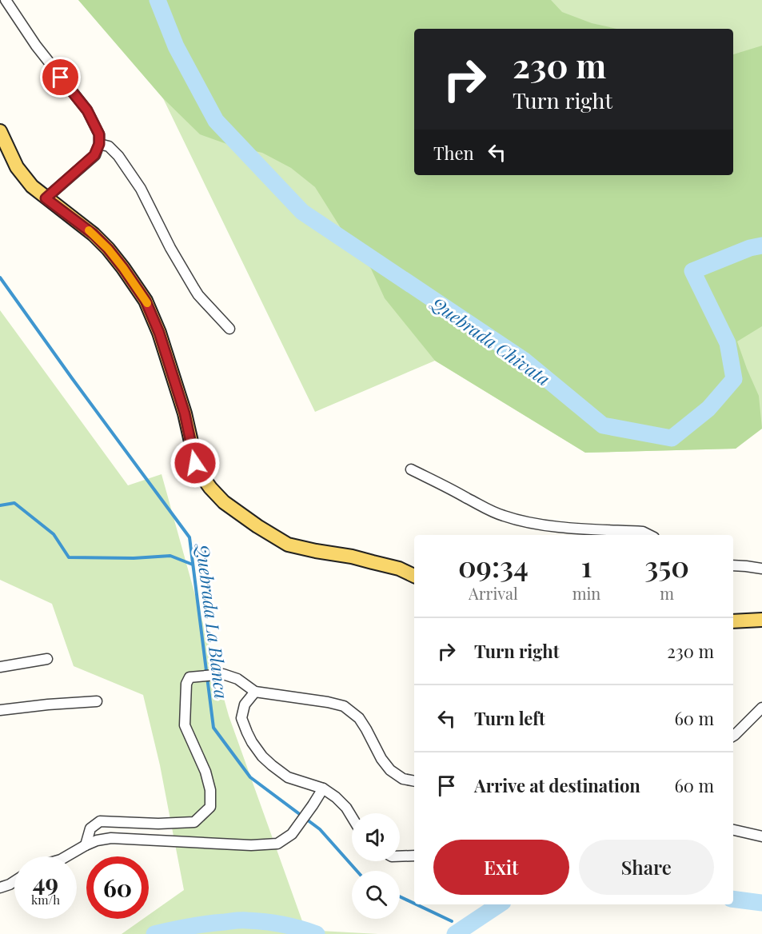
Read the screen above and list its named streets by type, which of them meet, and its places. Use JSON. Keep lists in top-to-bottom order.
{
  "water": ["Quebrada Chivata", "Quebrada La Blanca"],
  "page": {
    "turn": ["230 m", "Turn right"],
    "then": "Then",
    "eta": [
      "09:34",
      "Arrival",
      "1",
      "min",
      "350",
      "m"
    ],
    "list": [
      {
        "name": "Turn right",
        "value": "230 m"
      },
      {
        "name": "Turn left",
        "value": "60 m"
      },
      {
        "name": "Arrive at destination",
        "value": "60 m"
      }
    ],
    "buttons": ["Exit", "Share"],
    "speed": "49 km/h",
    "limit": "60"
  }
}
